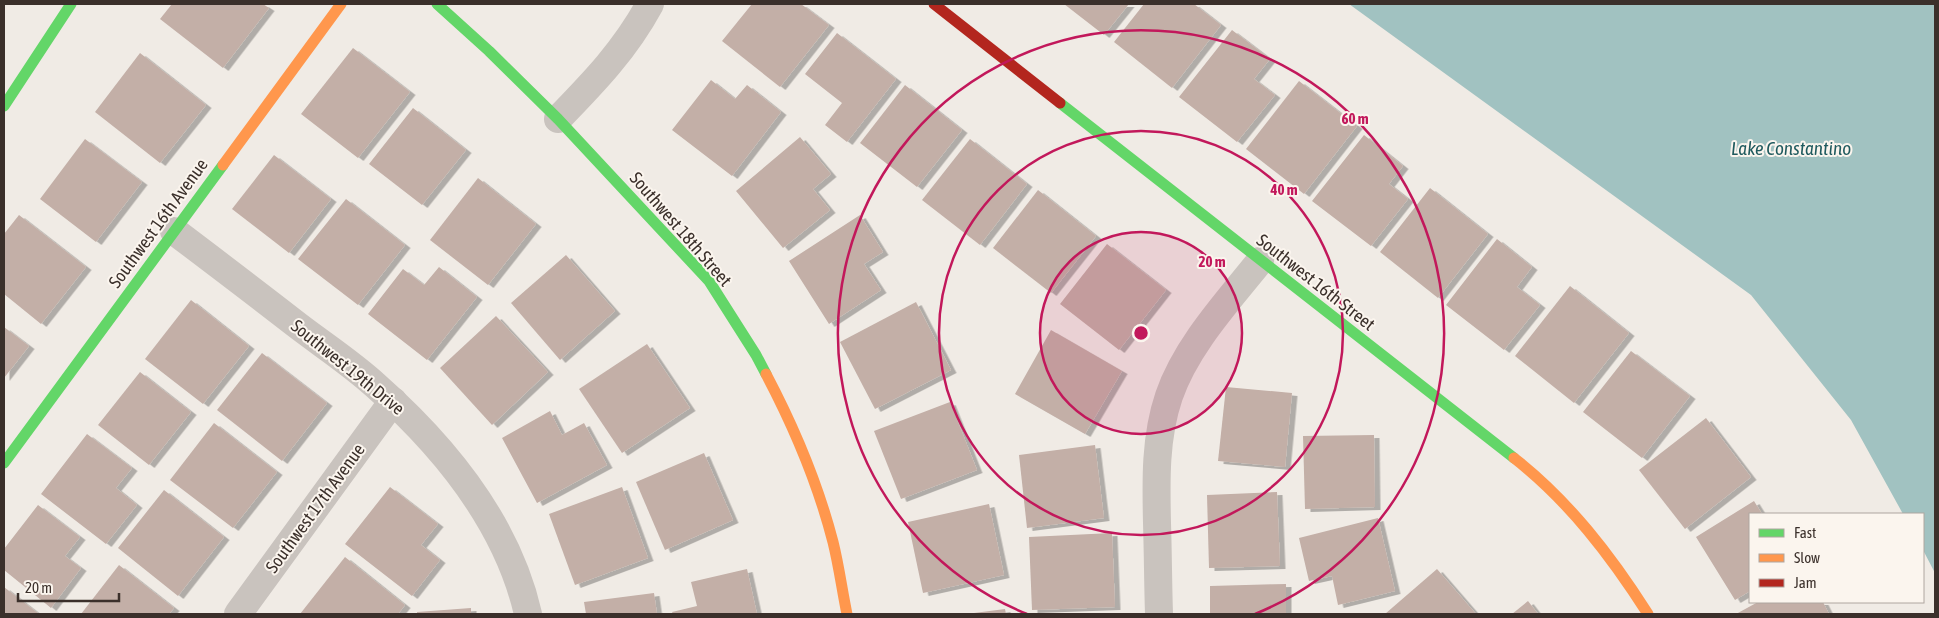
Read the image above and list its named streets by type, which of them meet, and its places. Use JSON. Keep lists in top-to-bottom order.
{
  "streets": {
    "street": [
      "Southwest 16th Avenue",
      "Southwest 18th Street",
      "Southwest 16th Street",
      "Southwest 19th Drive",
      "Southwest 17th Avenue"
    ]
  },
  "crossings": [
    ["Southwest 16th Avenue", "Southwest 19th Drive"],
    ["Southwest 19th Drive", "Southwest 17th Avenue"]
  ],
  "water": ["Lake Constantino"],
  "legend": ["Fast", "Slow", "Jam"],
  "scale_bar": "20 m",
  "rings": ["60 m", "40 m", "20 m"]
}
